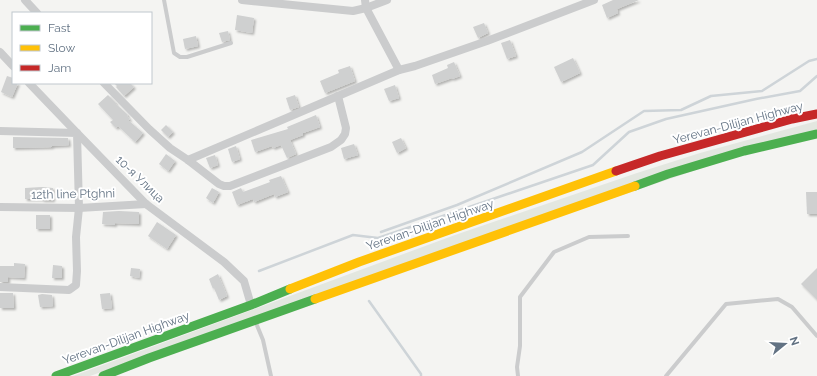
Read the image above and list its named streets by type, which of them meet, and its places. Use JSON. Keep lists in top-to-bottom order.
{
  "streets": {
    "highway": ["Yerevan-Dilijan Highway"],
    "street": ["10-я Улица", "12th line Ptghni"]
  },
  "crossings": [
    ["Yerevan-Dilijan Highway", "10-я Улица"],
    ["10-я Улица", "12th line Ptghni"]
  ],
  "legend": ["Fast", "Slow", "Jam"],
  "north": "right"
}
